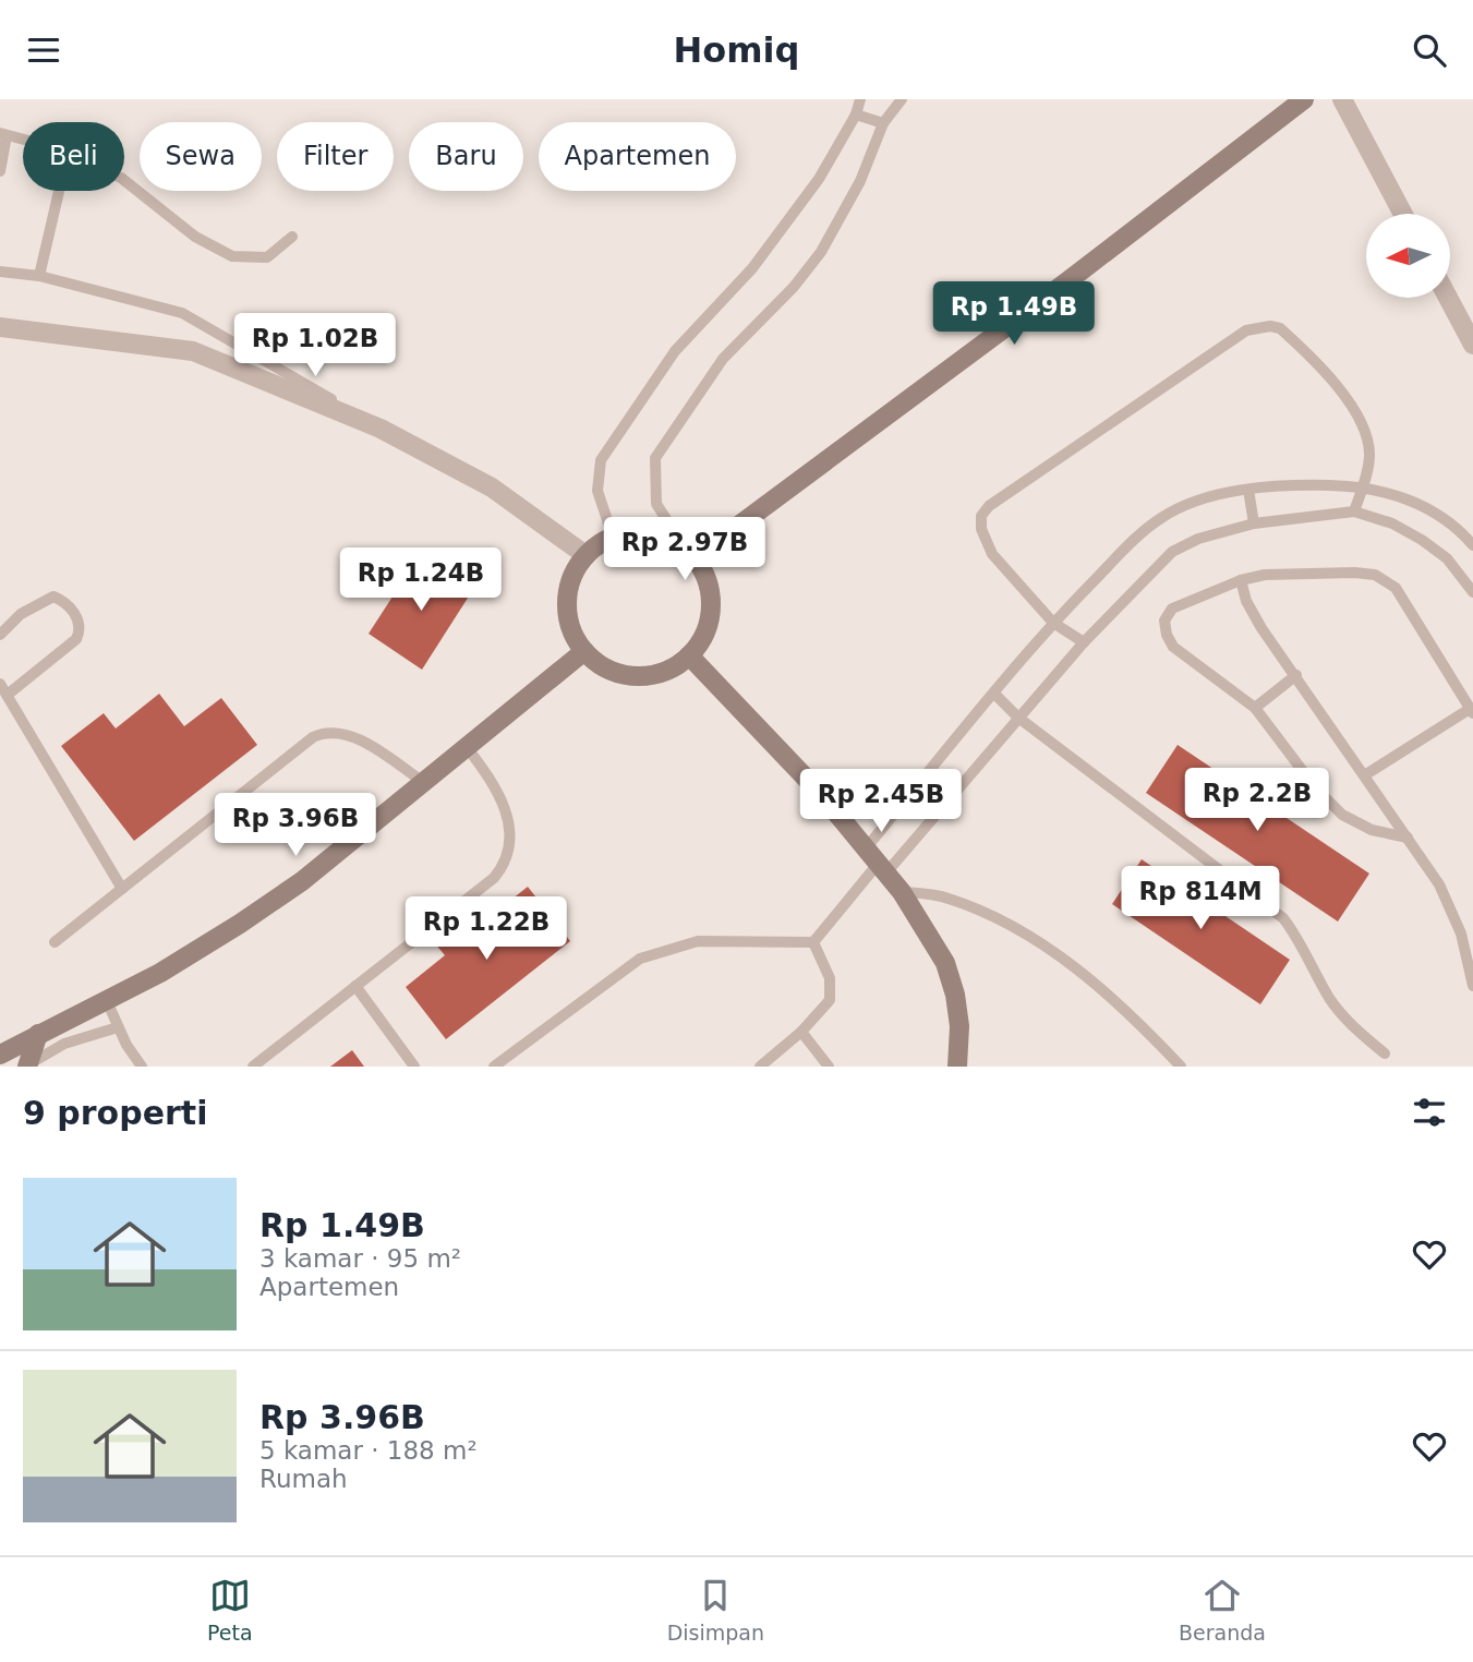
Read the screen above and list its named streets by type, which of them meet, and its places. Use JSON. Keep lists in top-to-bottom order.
{
  "north": "left",
  "page": {
    "header": "Homiq",
    "chip": [
      "Beli",
      "Sewa",
      "Filter",
      "Baru",
      "Apartemen"
    ],
    "price": [
      "Rp 1.49B",
      "Rp 1.02B",
      "Rp 2.97B",
      "Rp 1.24B",
      "Rp 2.2B",
      "Rp 2.45B",
      "Rp 3.96B",
      "Rp 814M",
      "Rp 1.22B"
    ],
    "heading": "9 properti",
    "list": [
      {
        "name": "Rp 1.49B",
        "note": "3 kamar · 95 m² · Apartemen"
      },
      {
        "name": "Rp 3.96B",
        "note": "5 kamar · 188 m² · Rumah"
      }
    ],
    "tabs": ["Peta", "Disimpan", "Beranda"]
  }
}
